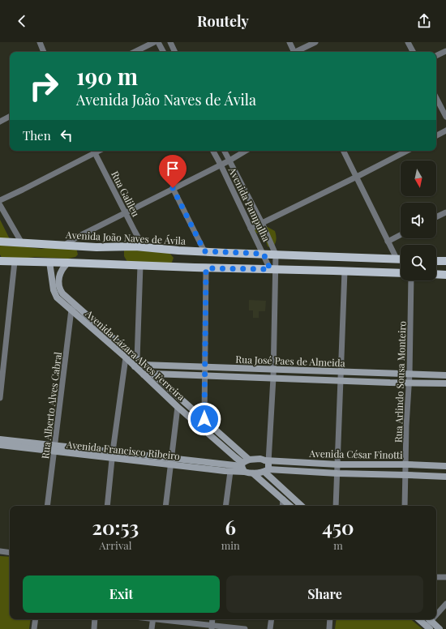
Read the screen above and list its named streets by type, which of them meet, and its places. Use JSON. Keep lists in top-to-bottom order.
{
  "streets": {
    "main road": [
      "Avenida João Naves de Ávila",
      "Avenida Lázara Alves Ferreira",
      "Rua José Paes de Almeida",
      "Avenida Francisco Ribeiro",
      "Avenida César Finotti"
    ],
    "street": [
      "Rua Galileu",
      "Avenida Pampulha",
      "Rua Arlindo Sousa Monteiro",
      "Rua Alberto Alves Cabral"
    ]
  },
  "crossings": [
    ["Rua Galileu", "Avenida João Naves de Ávila"],
    ["Avenida Pampulha", "Avenida João Naves de Ávila"],
    ["Avenida Lázara Alves Ferreira", "Rua José Paes de Almeida"],
    ["Avenida Lázara Alves Ferreira", "Rua Alberto Alves Cabral"],
    ["Avenida Lázara Alves Ferreira", "Avenida Francisco Ribeiro"],
    ["Rua José Paes de Almeida", "Rua Arlindo Sousa Monteiro"],
    ["Rua Arlindo Sousa Monteiro", "Avenida César Finotti"],
    ["Rua Alberto Alves Cabral", "Avenida Francisco Ribeiro"]
  ],
  "north": "bottom",
  "page": {
    "header": "Routely",
    "turn": ["190 m", "Avenida João Naves de Ávila"],
    "then": "Then",
    "eta": [
      "20:53",
      "Arrival",
      "6",
      "min",
      "450",
      "m"
    ],
    "buttons": ["Exit", "Share"]
  }
}
